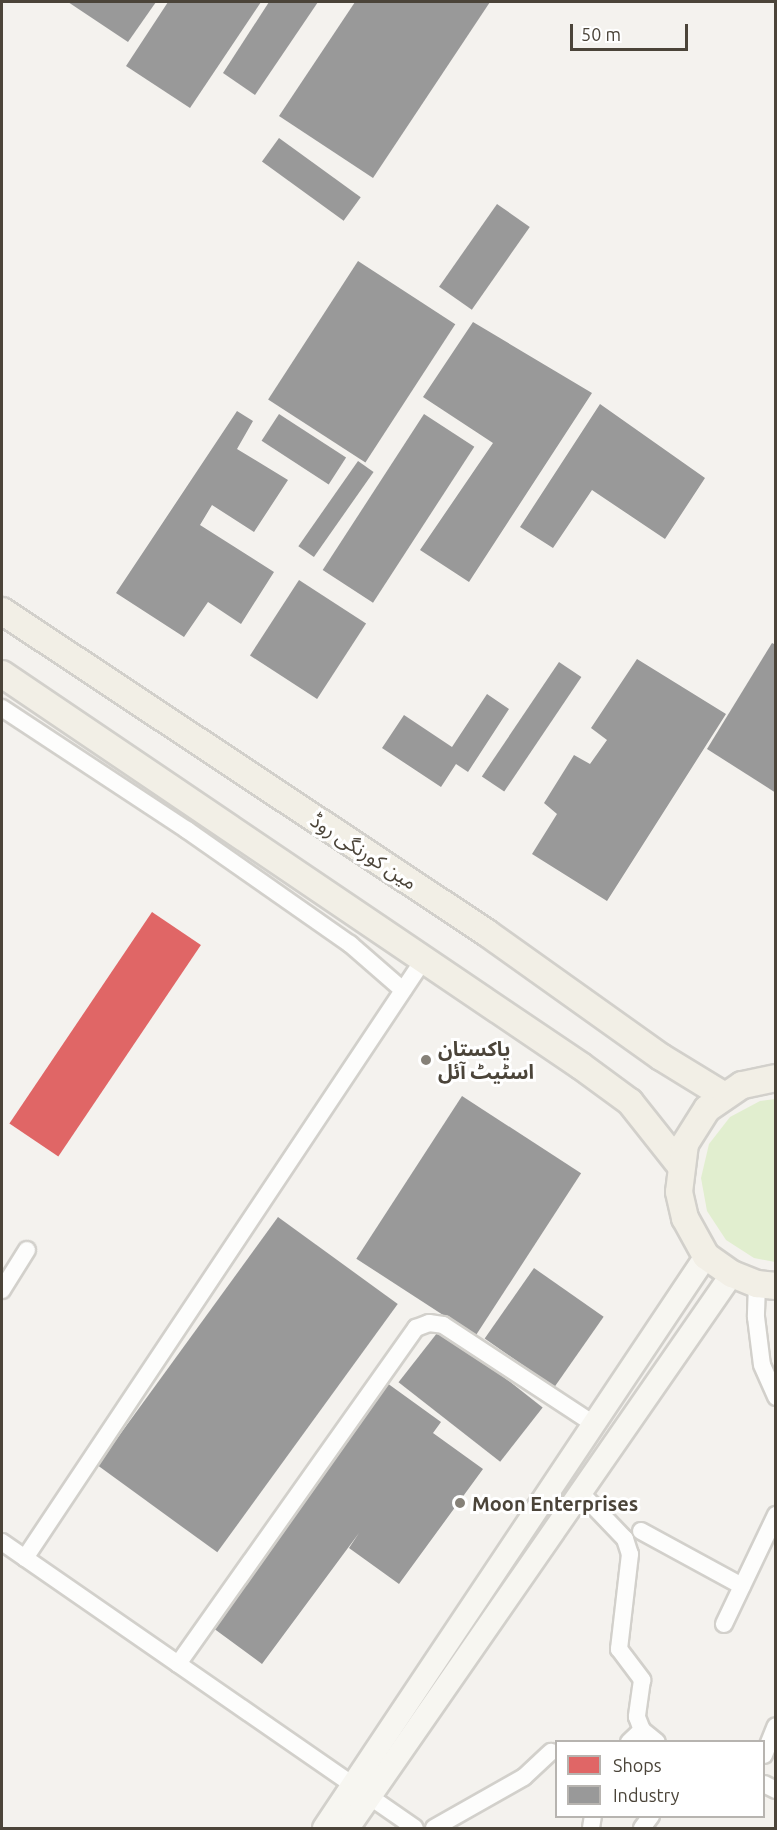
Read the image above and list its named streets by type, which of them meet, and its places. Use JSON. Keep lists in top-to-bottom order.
{
  "streets": {
    "main road": ["مین کورنگی روڈ"]
  },
  "places": ["پاکستان اسٹیٹ آئل", "Moon Enterprises"],
  "legend": ["Shops", "Industry"],
  "scale_bar": "50 m"
}
